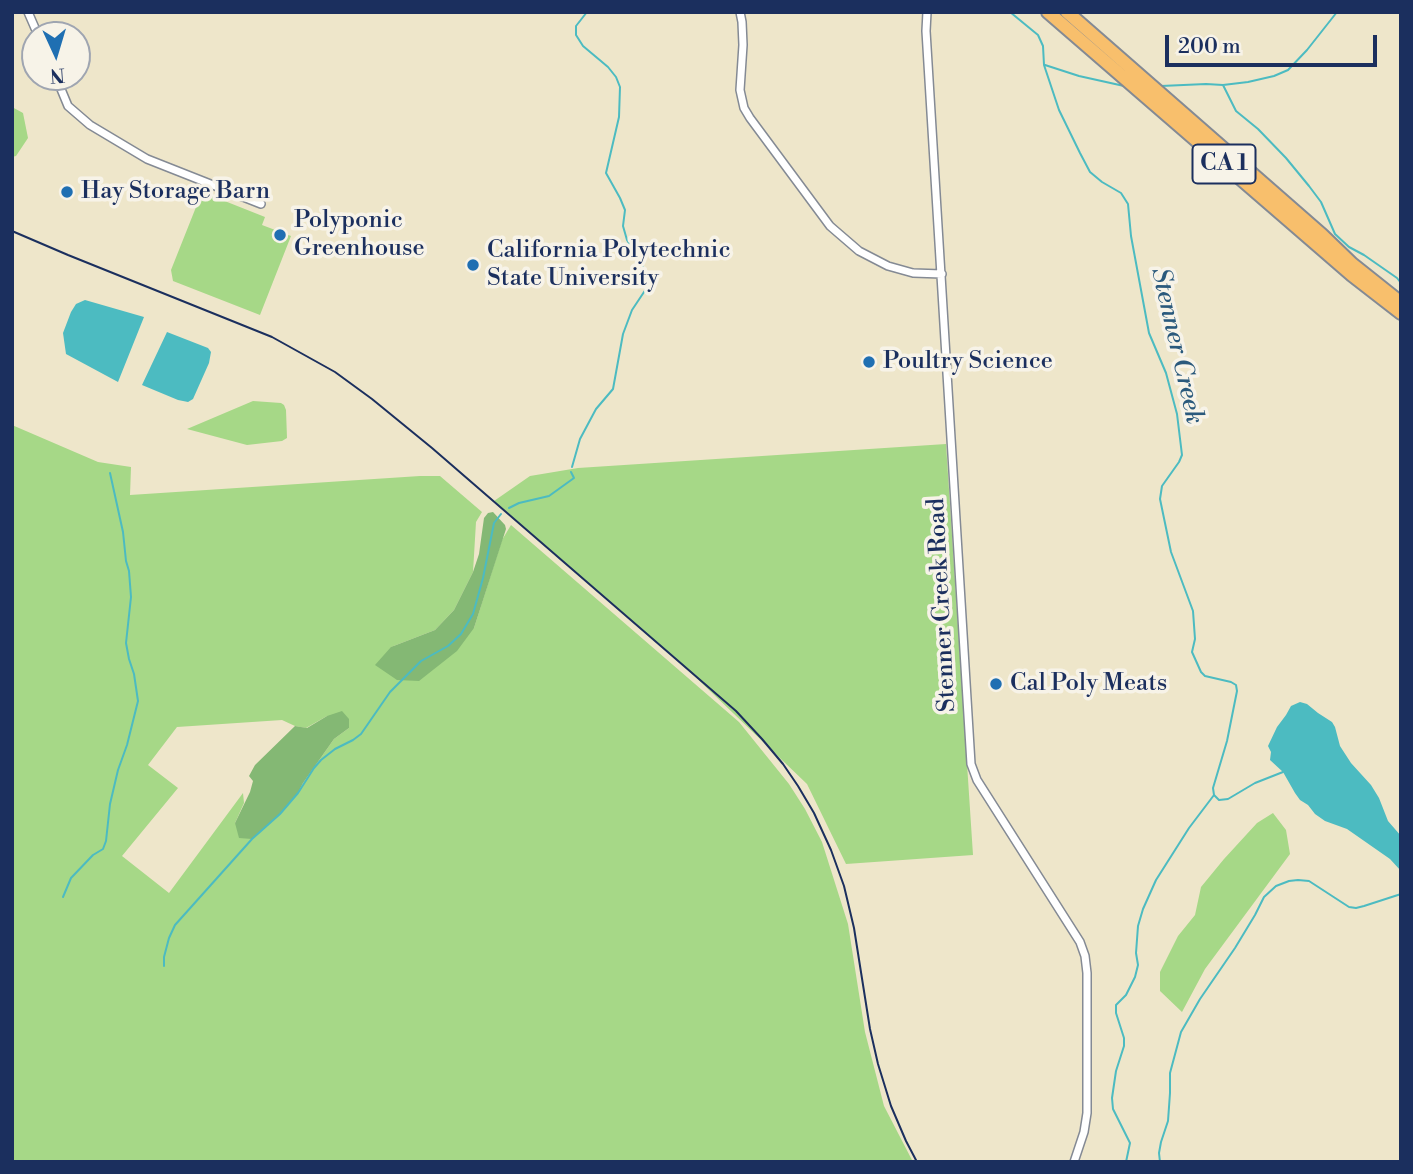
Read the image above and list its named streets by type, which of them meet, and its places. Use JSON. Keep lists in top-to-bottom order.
{
  "streets": {
    "highway": ["CA 1"],
    "street": ["Stenner Creek Road"]
  },
  "water": ["Stenner Creek"],
  "places": [
    "Hay Storage Barn",
    "Polyponic Greenhouse",
    "California Polytechnic State University",
    "Poultry Science",
    "Cal Poly Meats"
  ],
  "scale_bar": "200 m",
  "north": "bottom"
}
